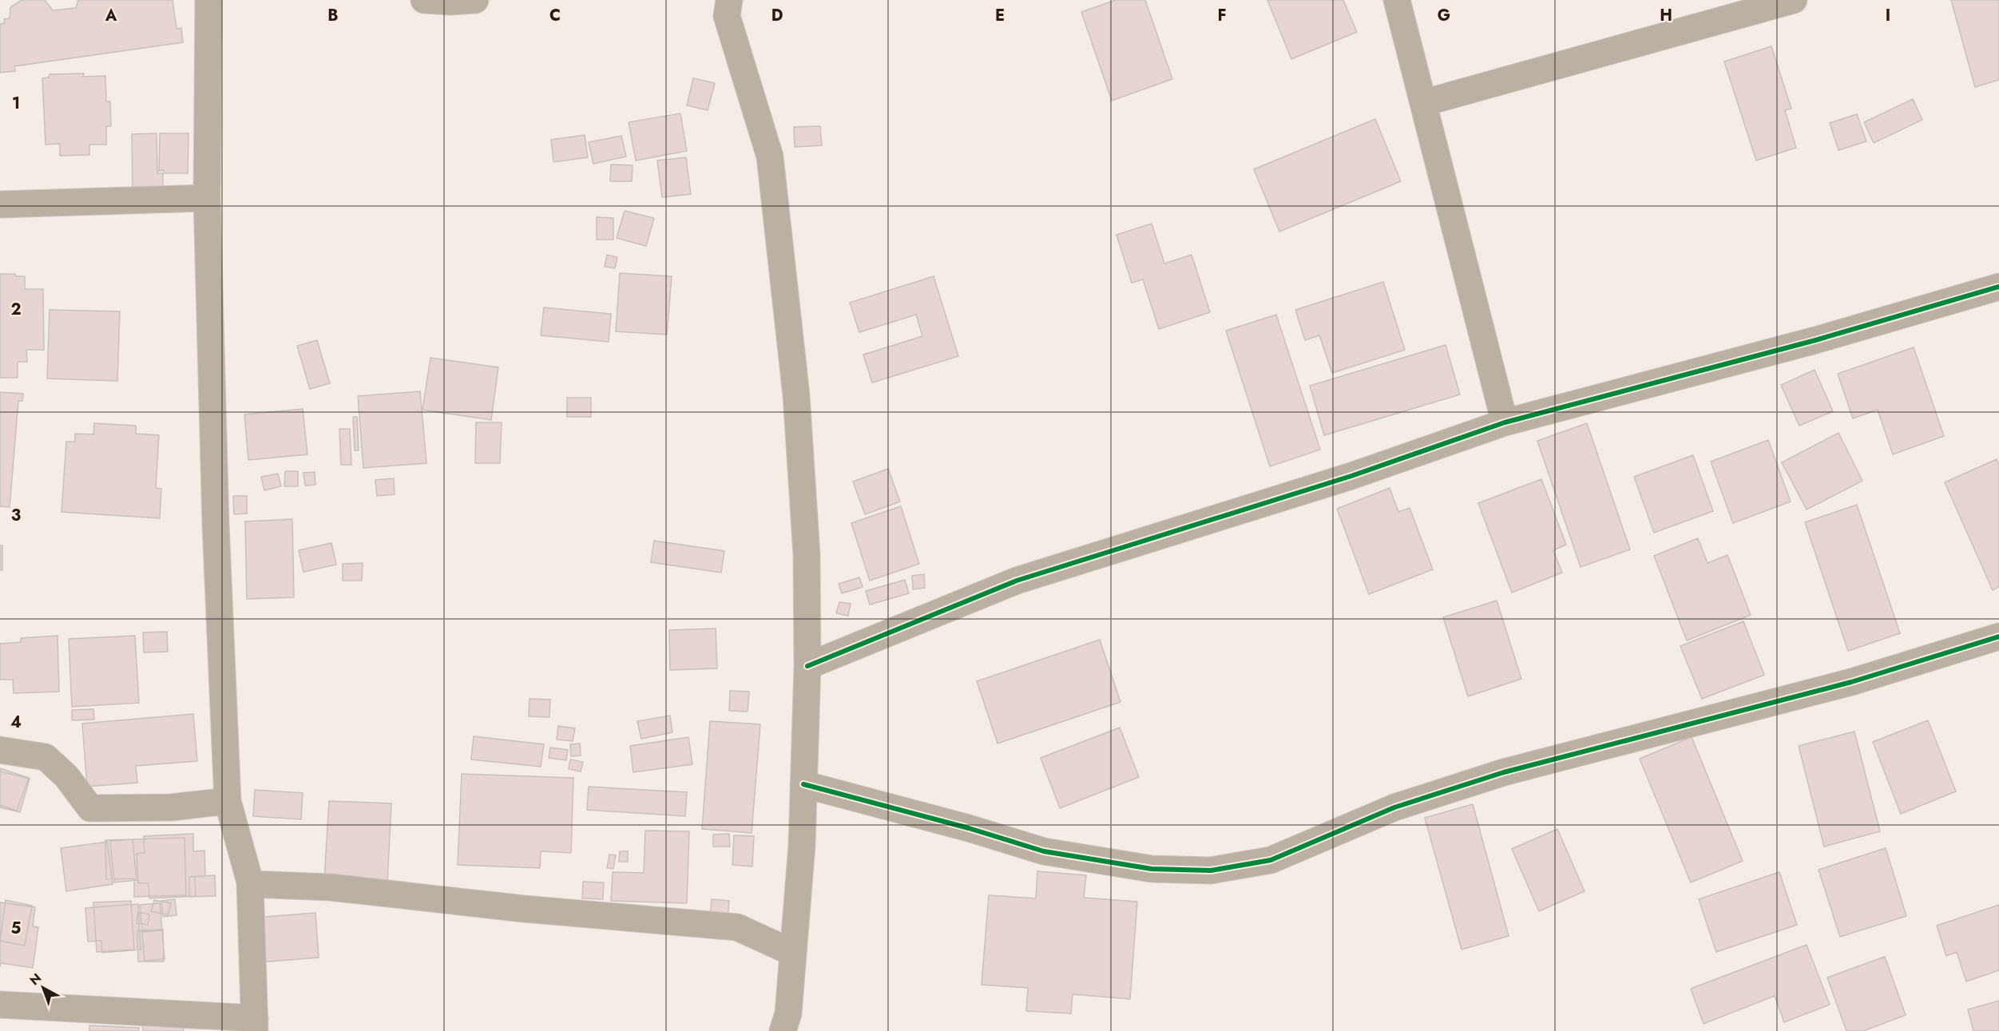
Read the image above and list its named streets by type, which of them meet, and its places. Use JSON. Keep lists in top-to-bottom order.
{
  "north": "top left",
  "grid": {
    "columns": [
      "A",
      "B",
      "C",
      "D",
      "E",
      "F",
      "G",
      "H",
      "I"
    ],
    "rows": [
      "1",
      "2",
      "3",
      "4",
      "5"
    ]
  }
}
